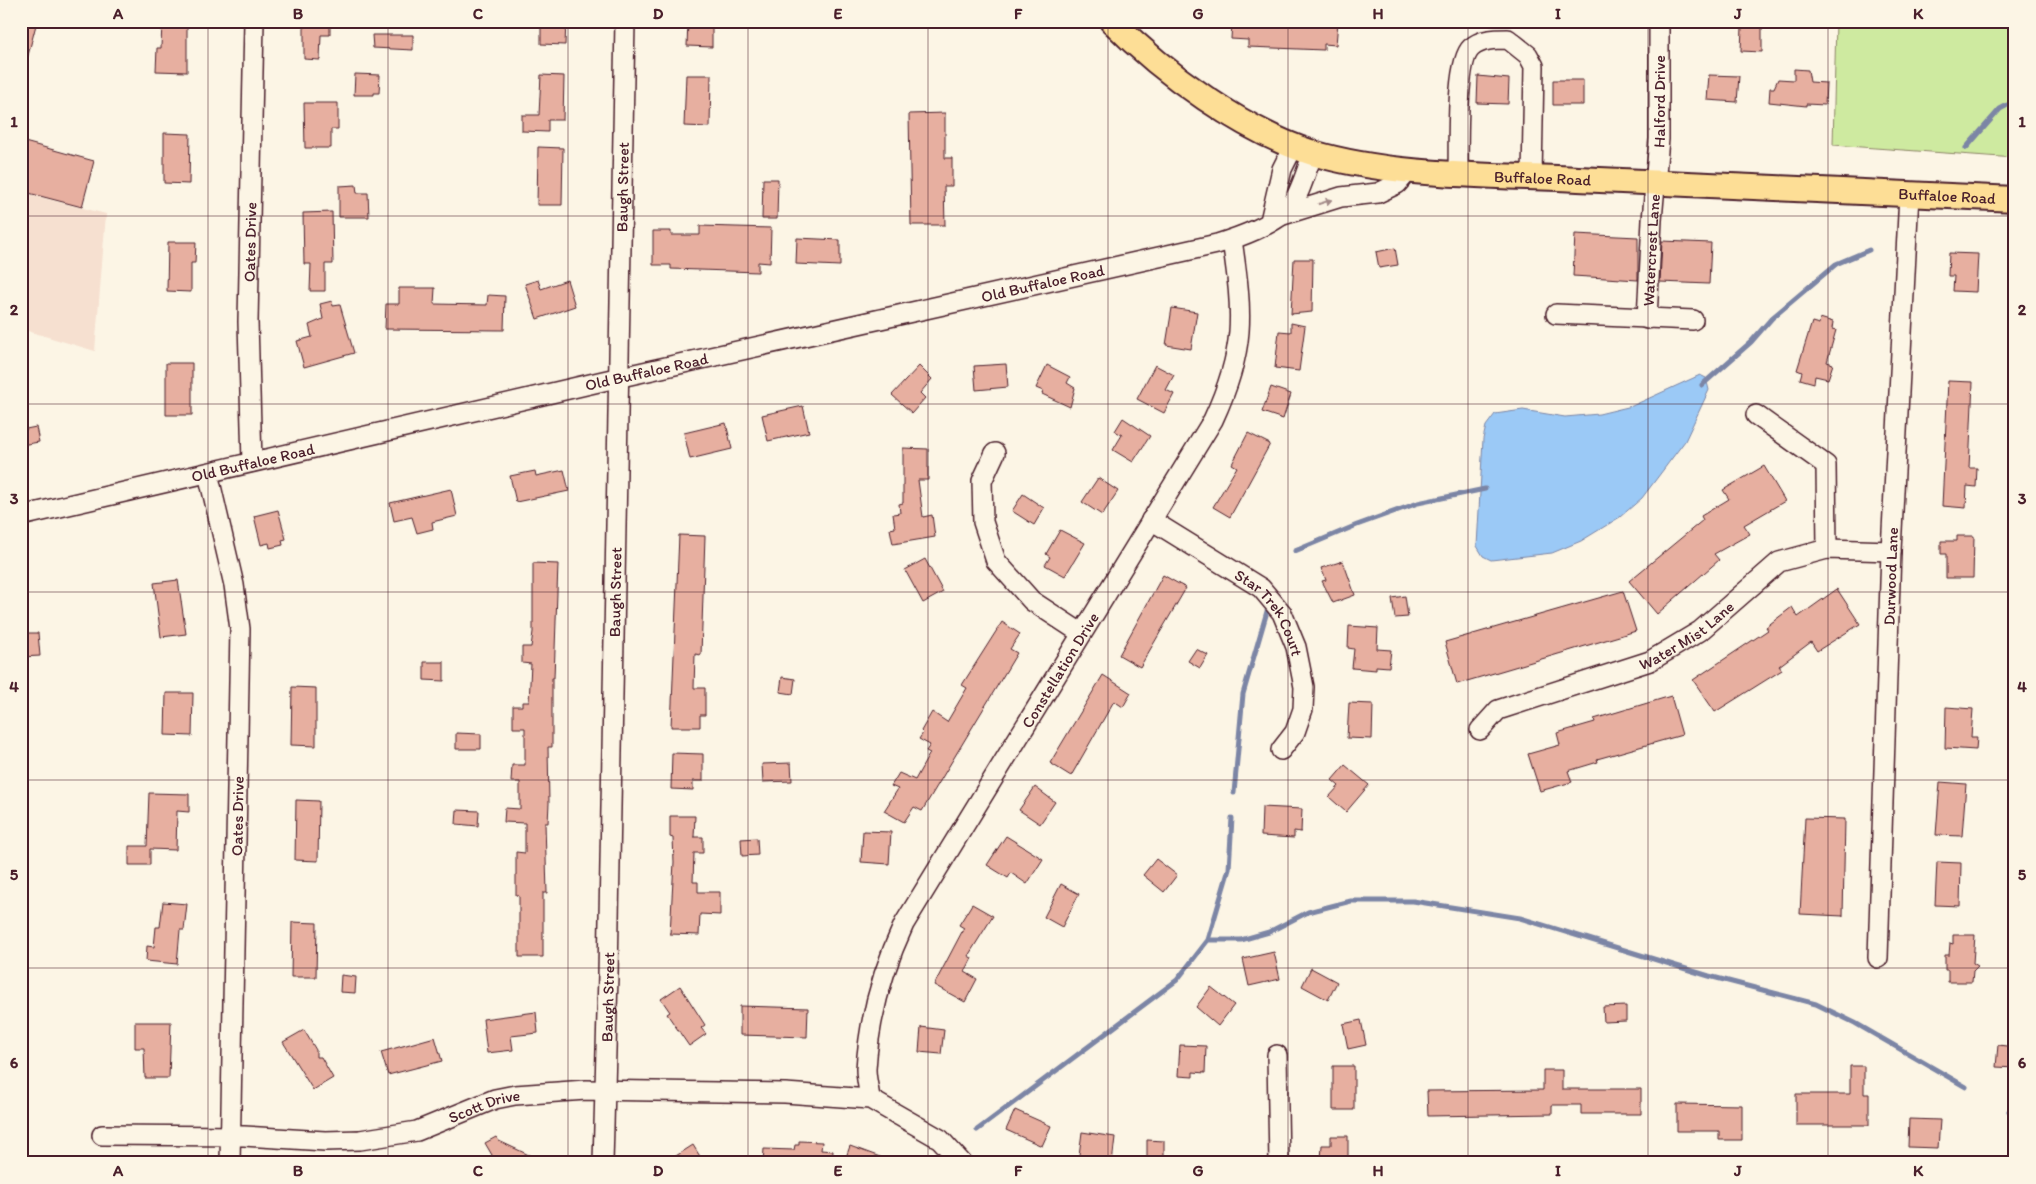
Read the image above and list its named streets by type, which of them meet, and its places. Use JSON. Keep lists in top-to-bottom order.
{
  "streets": {
    "main road": ["Buffaloe Road"],
    "street": [
      "Halford Drive",
      "Baugh Street",
      "Oates Drive",
      "Watercrest Lane",
      "Old Buffaloe Road",
      "Durwood Lane",
      "Star Trek Court",
      "Water Mist Lane",
      "Constellation Drive",
      "Scott Drive"
    ]
  },
  "crossings": [
    ["Halford Drive", "Buffaloe Road"],
    ["Halford Drive", "Watercrest Lane"],
    ["Buffaloe Road", "Watercrest Lane"],
    ["Buffaloe Road", "Old Buffaloe Road"],
    ["Buffaloe Road", "Durwood Lane"],
    ["Baugh Street", "Old Buffaloe Road"],
    ["Baugh Street", "Scott Drive"],
    ["Oates Drive", "Old Buffaloe Road"],
    ["Oates Drive", "Scott Drive"],
    ["Old Buffaloe Road", "Constellation Drive"],
    ["Durwood Lane", "Water Mist Lane"],
    ["Star Trek Court", "Constellation Drive"],
    ["Constellation Drive", "Scott Drive"]
  ],
  "grid": {
    "columns": [
      "A",
      "B",
      "C",
      "D",
      "E",
      "F",
      "G",
      "H",
      "I",
      "J",
      "K"
    ],
    "rows": [
      "1",
      "2",
      "3",
      "4",
      "5",
      "6"
    ]
  }
}
